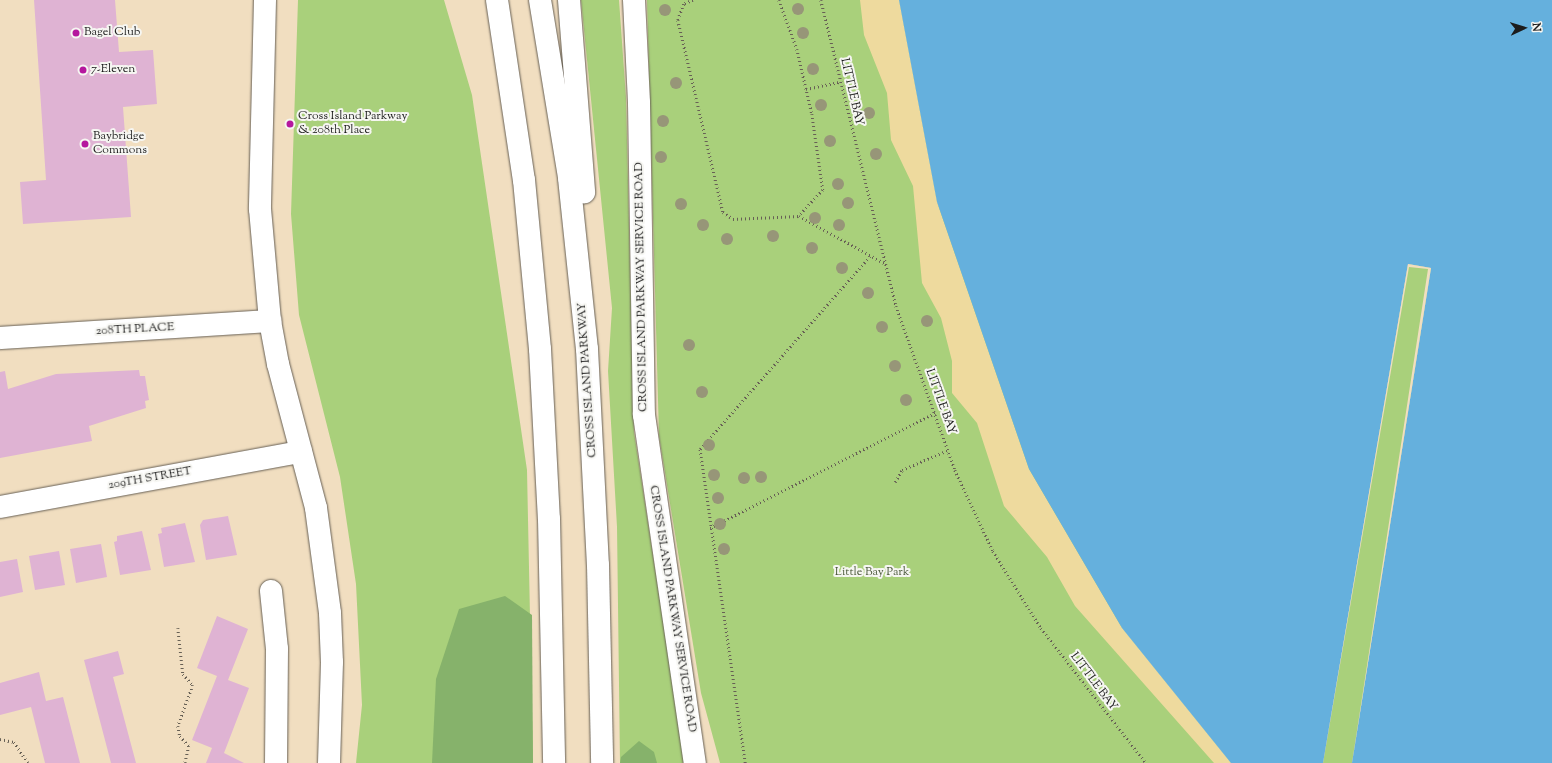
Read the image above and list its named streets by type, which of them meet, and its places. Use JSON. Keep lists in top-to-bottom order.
{
  "streets": {
    "main road": [
      "CROSS ISLAND PARKWAY SERVICE ROAD",
      "208TH PLACE",
      "CROSS ISLAND PARKWAY",
      "209TH STREET"
    ],
    "path": ["LITTLE BAY"]
  },
  "parks": ["Little Bay Park"],
  "places": [
    "Bagel Club",
    "7-Eleven",
    "Cross Island Parkway & 208th Place",
    "Baybridge Commons"
  ],
  "north": "right"
}
